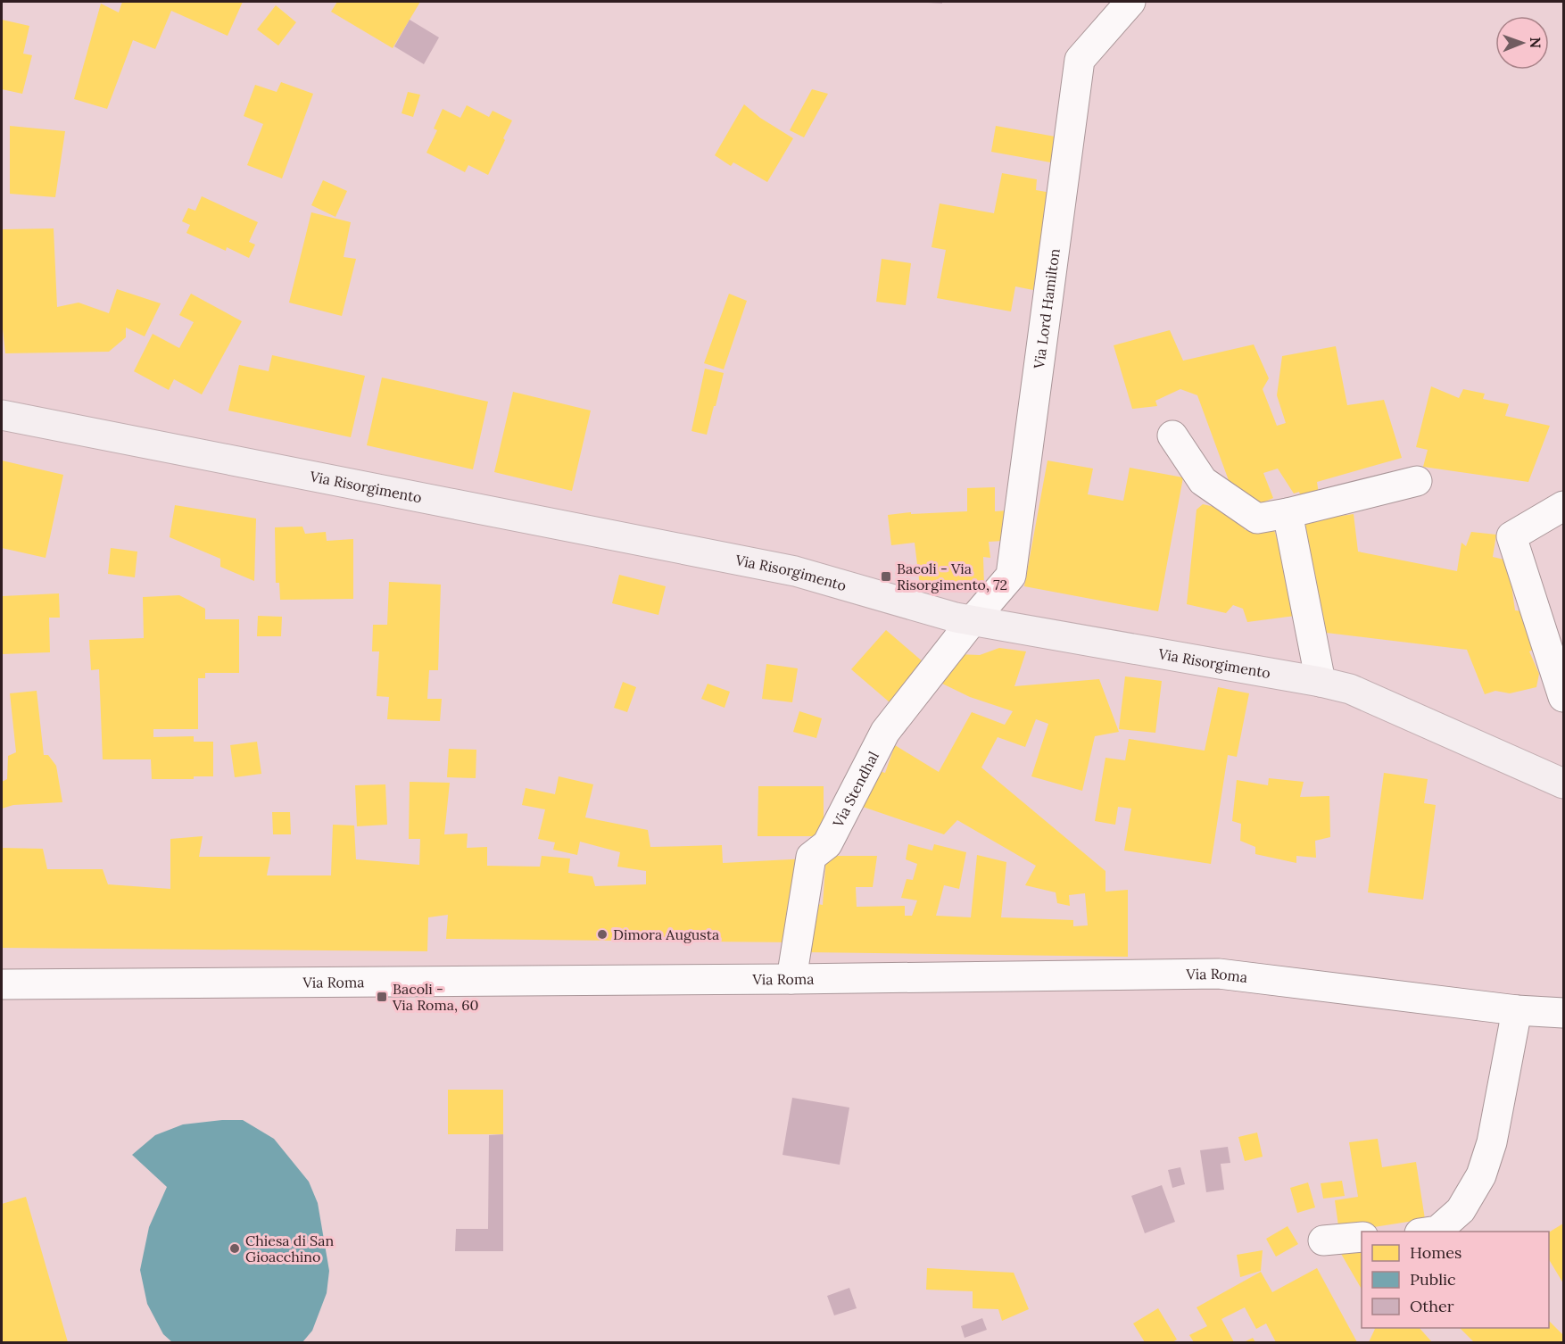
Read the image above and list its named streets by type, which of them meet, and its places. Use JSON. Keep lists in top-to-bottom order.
{
  "streets": {
    "main road": ["Via Risorgimento"],
    "street": ["Via Lord Hamilton", "Via Stendhal", "Via Roma"]
  },
  "crossings": [
    ["Via Lord Hamilton", "Via Risorgimento"],
    ["Via Lord Hamilton", "Via Stendhal"],
    ["Via Risorgimento", "Via Stendhal"],
    ["Via Stendhal", "Via Roma"]
  ],
  "places": {
    "transit": ["Bacoli - Via Risorgimento, 72", "Bacoli - Via Roma, 60"],
    "other": ["Dimora Augusta", "Chiesa di San Gioacchino"]
  },
  "legend": ["Homes", "Public", "Other"],
  "north": "right"
}
